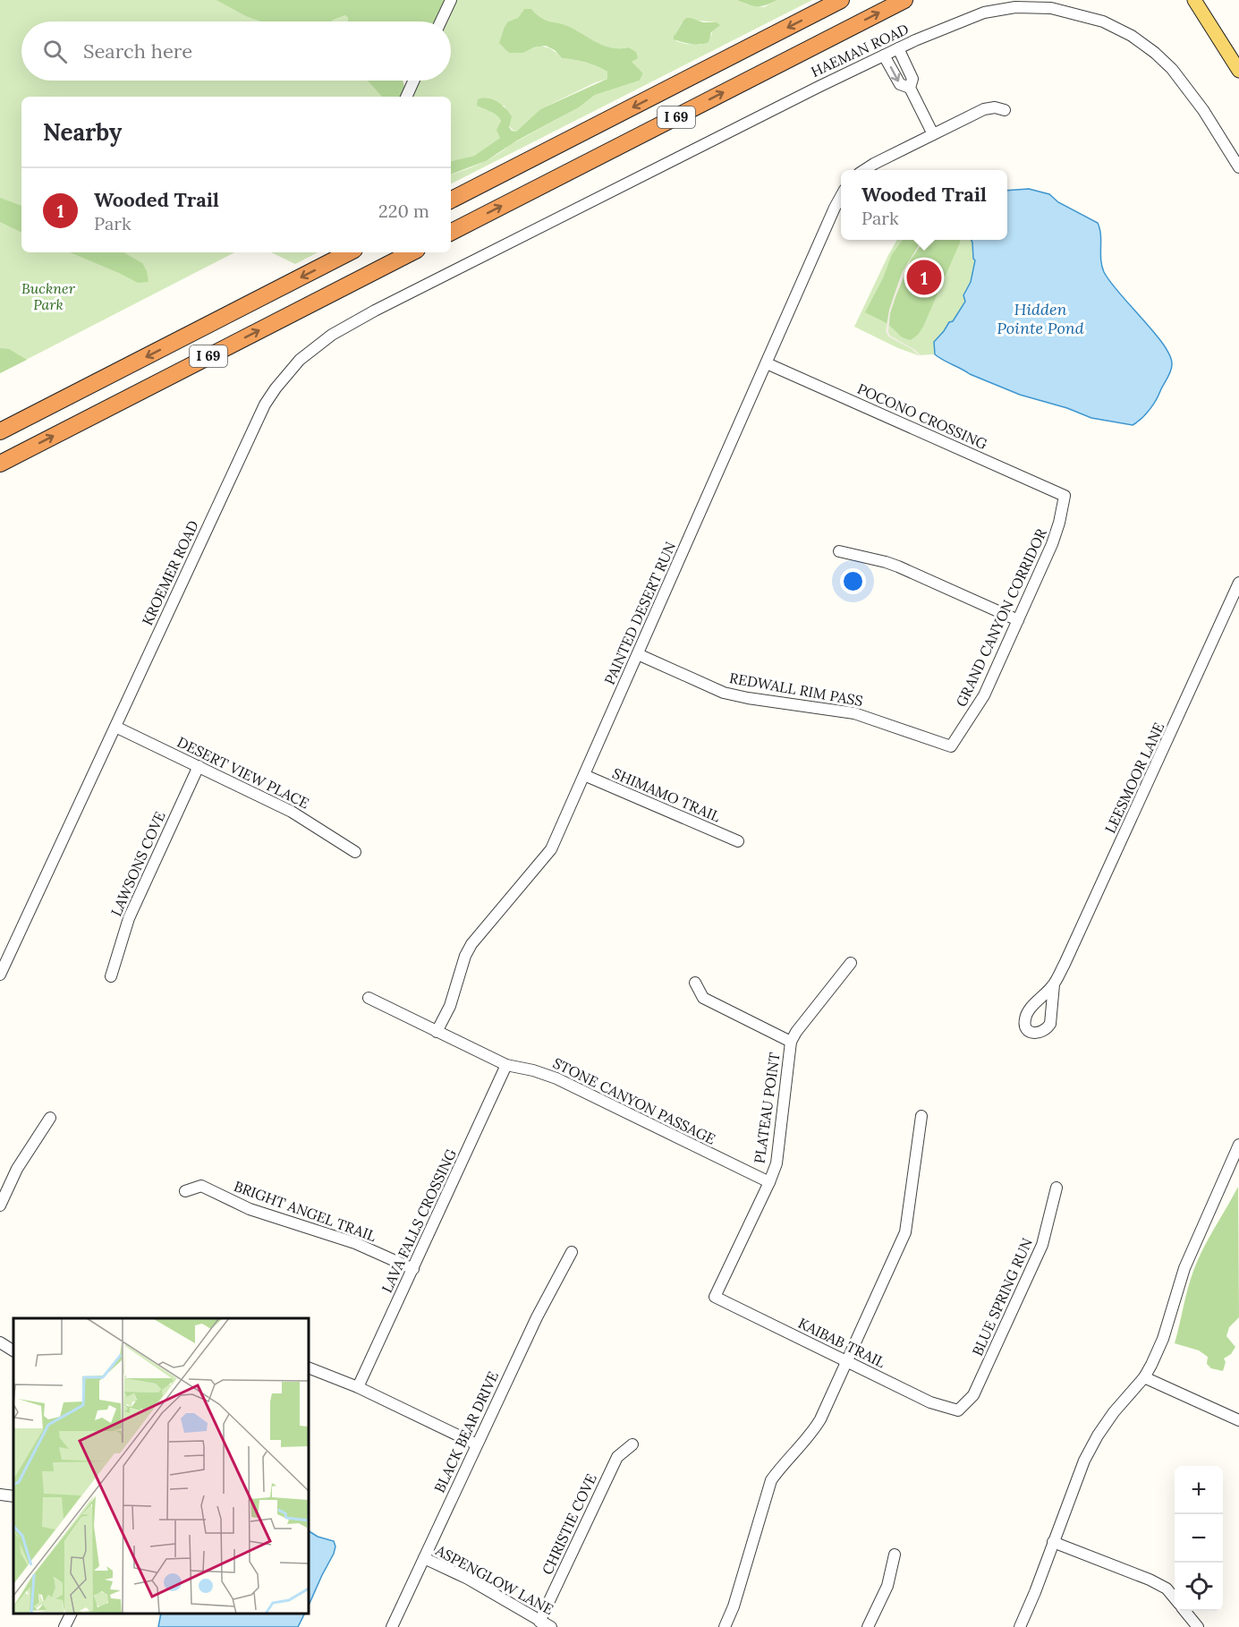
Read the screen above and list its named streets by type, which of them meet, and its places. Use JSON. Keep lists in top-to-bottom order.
{
  "streets": {
    "highway": ["I 69"],
    "street": [
      "HAEMAN ROAD",
      "POCONO CROSSING",
      "KROEMER ROAD",
      "PAINTED DESERT RUN",
      "GRAND CANYON CORRIDOR",
      "REDWALL RIM PASS",
      "DESERT VIEW PLACE",
      "LEESMOOR LANE",
      "SHIMAMO TRAIL",
      "LAWSONS COVE",
      "STONE CANYON PASSAGE",
      "PLATEAU POINT",
      "BRIGHT ANGEL TRAIL",
      "LAVA FALLS CROSSING",
      "BLUE SPRING RUN",
      "KAIBAB TRAIL",
      "BLACK BEAR DRIVE",
      "CHRISTIE COVE",
      "ASPENGLOW LANE"
    ]
  },
  "crossings": [
    ["HAEMAN ROAD", "KROEMER ROAD"],
    ["POCONO CROSSING", "PAINTED DESERT RUN"],
    ["POCONO CROSSING", "GRAND CANYON CORRIDOR"],
    ["KROEMER ROAD", "DESERT VIEW PLACE"],
    ["PAINTED DESERT RUN", "REDWALL RIM PASS"],
    ["PAINTED DESERT RUN", "SHIMAMO TRAIL"],
    ["PAINTED DESERT RUN", "STONE CANYON PASSAGE"],
    ["GRAND CANYON CORRIDOR", "REDWALL RIM PASS"],
    ["DESERT VIEW PLACE", "LAWSONS COVE"],
    ["STONE CANYON PASSAGE", "PLATEAU POINT"],
    ["STONE CANYON PASSAGE", "LAVA FALLS CROSSING"],
    ["PLATEAU POINT", "KAIBAB TRAIL"],
    ["BRIGHT ANGEL TRAIL", "LAVA FALLS CROSSING"],
    ["BLUE SPRING RUN", "KAIBAB TRAIL"],
    ["BLACK BEAR DRIVE", "ASPENGLOW LANE"],
    ["CHRISTIE COVE", "ASPENGLOW LANE"]
  ],
  "water": ["Hidden Pointe Pond"],
  "parks": ["Buckner Park"],
  "page": {
    "search": "Search here",
    "heading": "Nearby",
    "list": [
      {
        "mark": "1",
        "name": "Wooded Trail",
        "note": "Park",
        "value": "220 m"
      }
    ],
    "popup": ["Wooded Trail", "Park"],
    "pins": "1",
    "map_buttons": ["+", "−"]
  }
}
